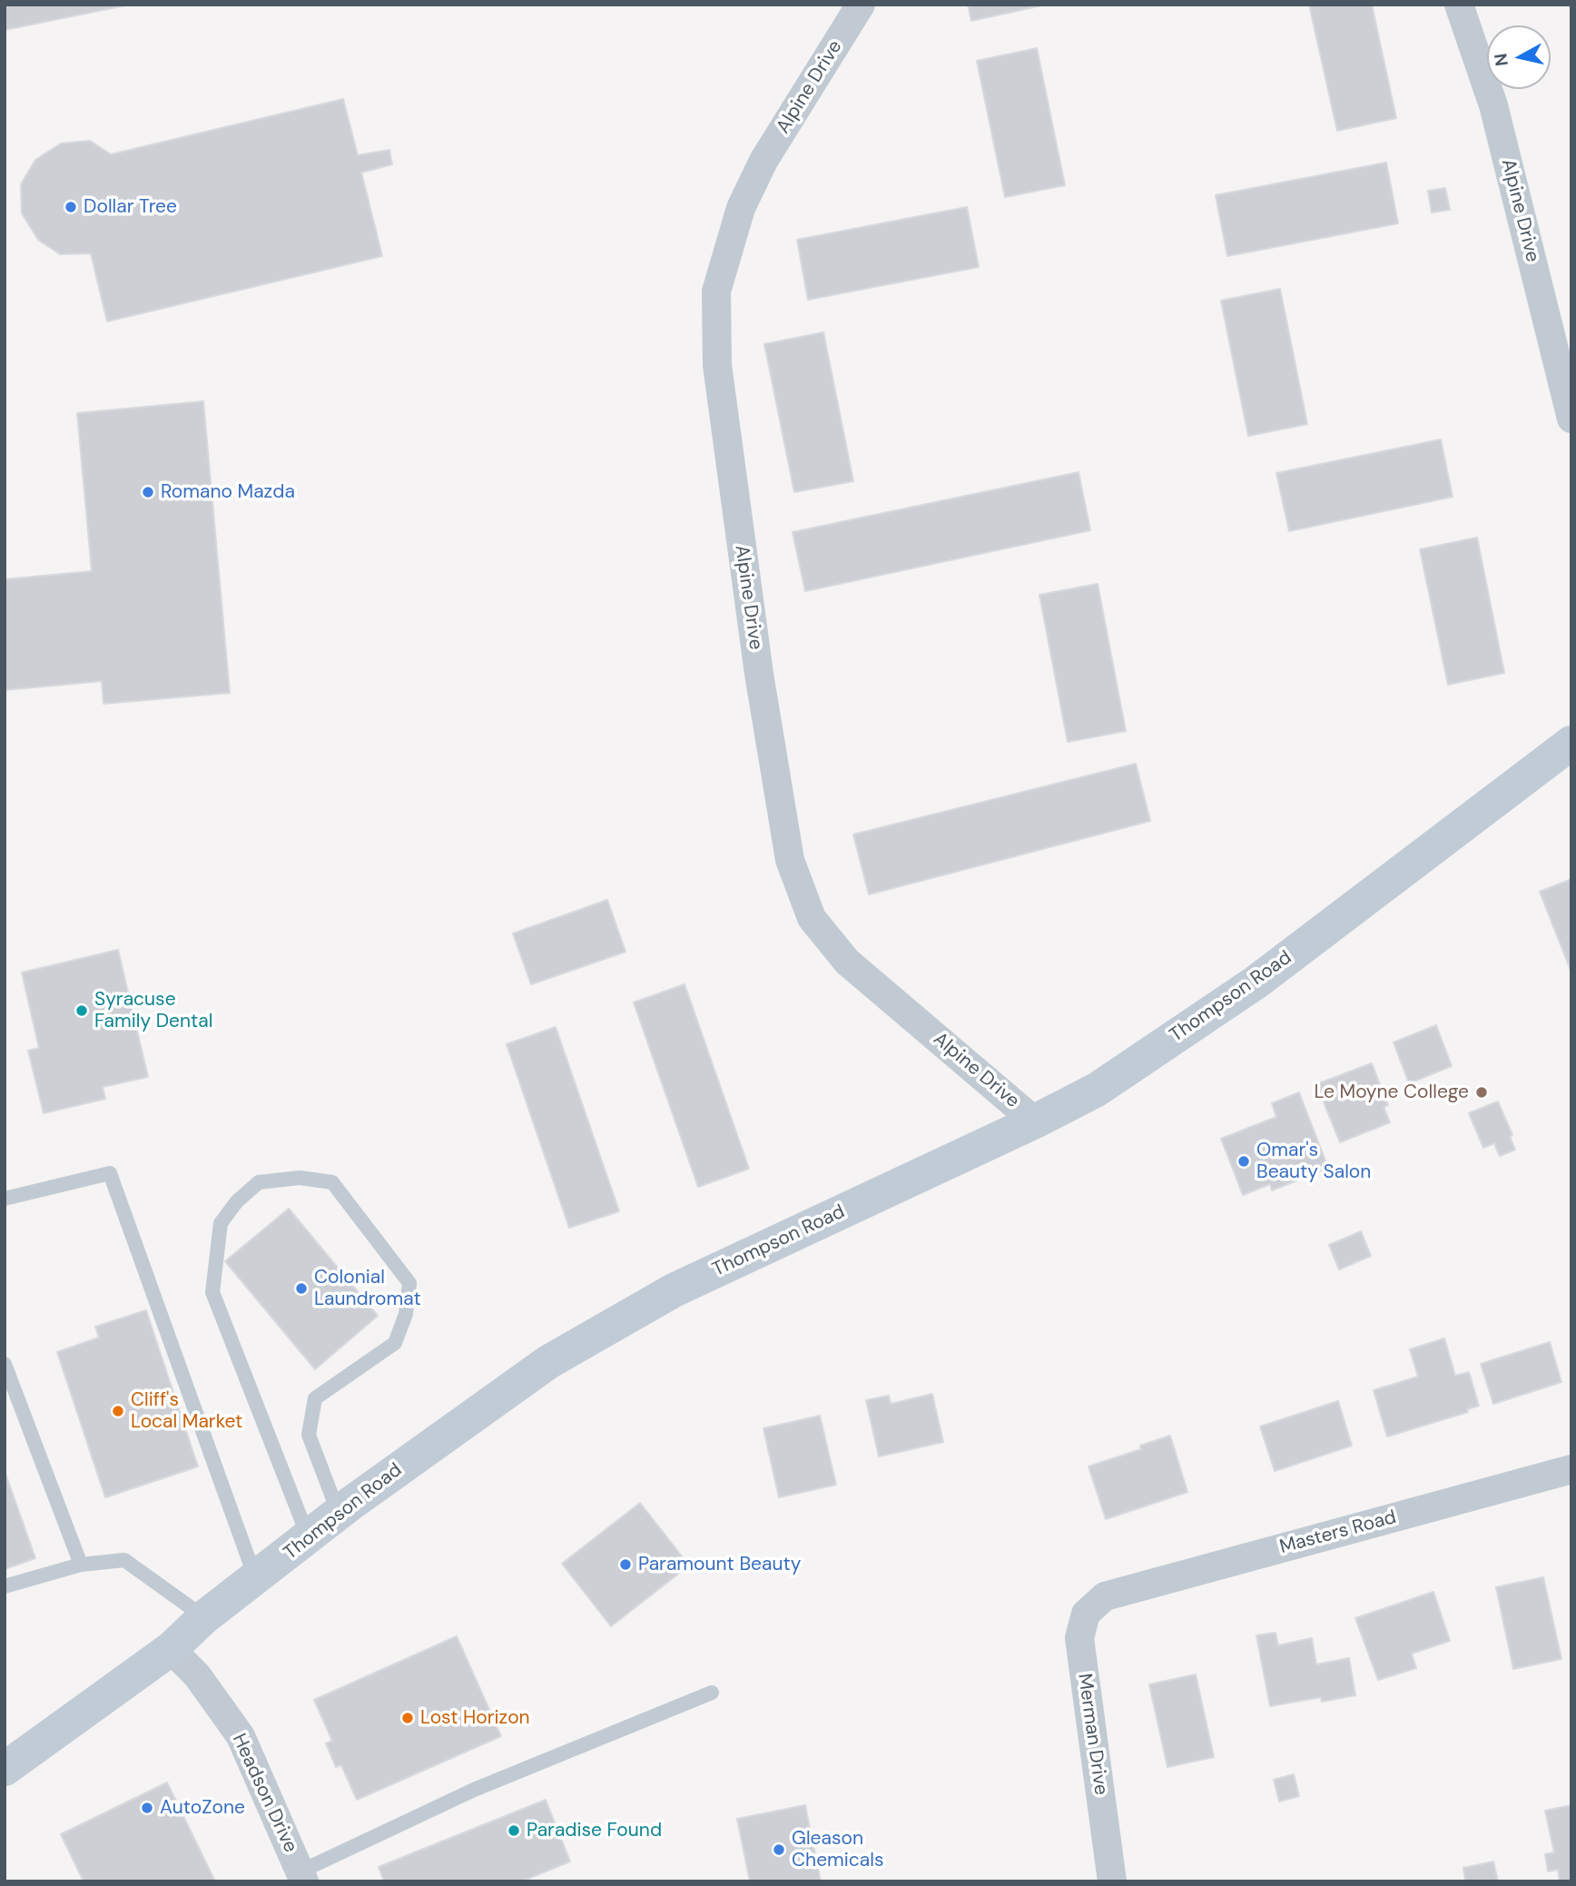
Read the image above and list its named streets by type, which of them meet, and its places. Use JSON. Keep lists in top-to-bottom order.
{
  "streets": {
    "street": [
      "Alpine Drive",
      "Thompson Road",
      "Masters Road",
      "Merman Drive",
      "Headson Drive"
    ]
  },
  "crossings": [
    ["Alpine Drive", "Thompson Road"],
    ["Thompson Road", "Headson Drive"],
    ["Masters Road", "Merman Drive"]
  ],
  "places": [
    "Dollar Tree",
    "Romano Mazda",
    "Syracuse Family Dental",
    "Le Moyne College",
    "Omar's Beauty Salon",
    "Colonial Laundromat",
    "Cliff's Local Market",
    "Paramount Beauty",
    "Lost Horizon",
    "AutoZone",
    "Paradise Found",
    "Gleason Chemicals"
  ],
  "north": "left"
}
